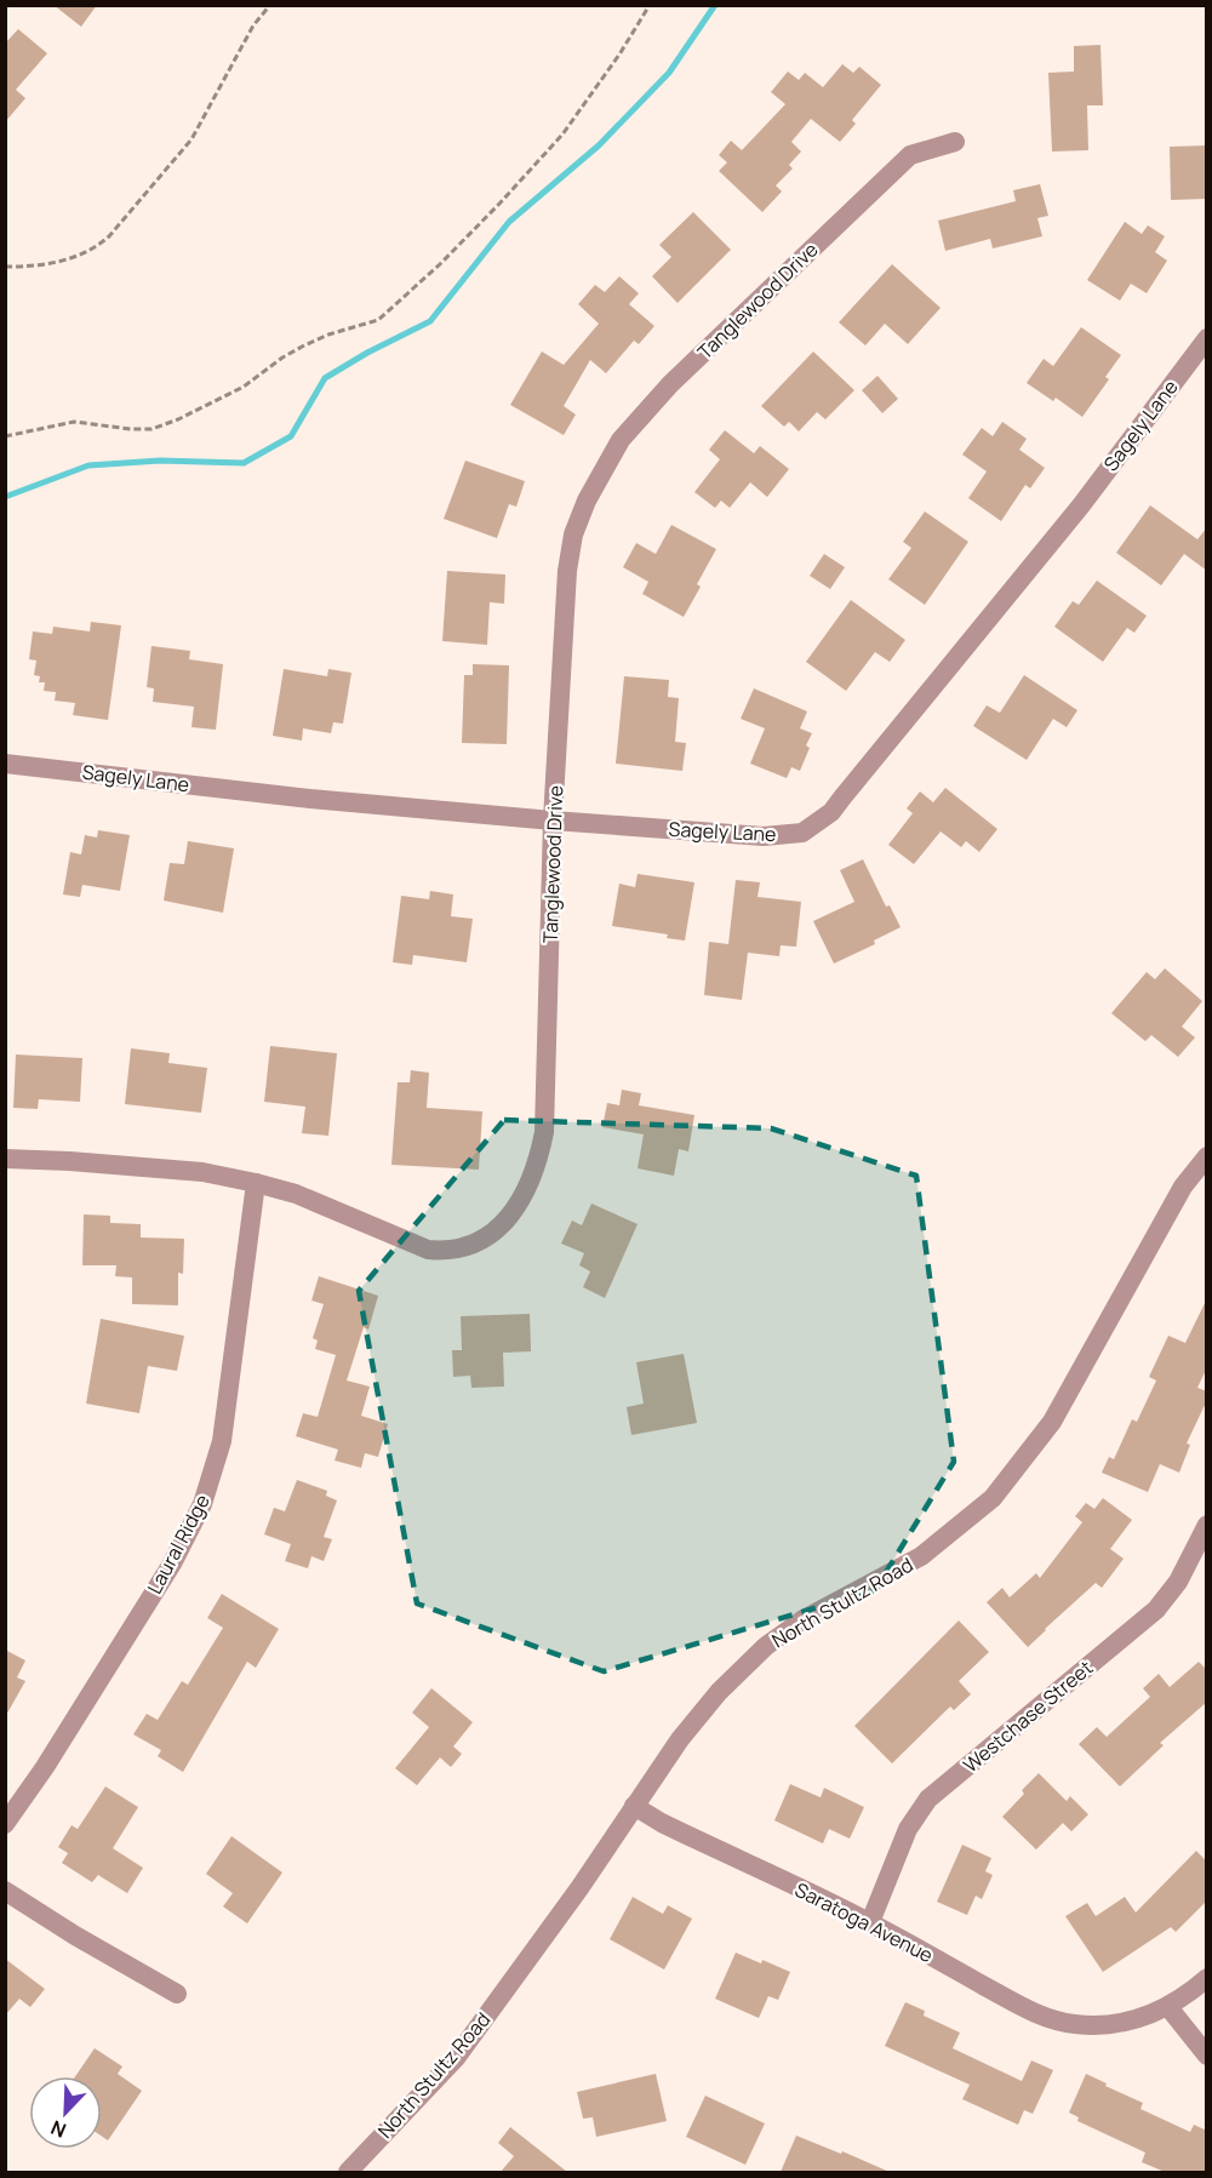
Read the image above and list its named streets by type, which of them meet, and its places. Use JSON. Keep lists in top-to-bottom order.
{
  "streets": {
    "street": [
      "Tanglewood Drive",
      "Sagely Lane",
      "Laural Ridge",
      "North Stultz Road",
      "Westchase Street",
      "Saratoga Avenue"
    ]
  },
  "crossings": [
    ["Tanglewood Drive", "Sagely Lane"],
    ["Tanglewood Drive", "Laural Ridge"],
    ["North Stultz Road", "Saratoga Avenue"],
    ["Westchase Street", "Saratoga Avenue"]
  ],
  "north": "bottom left"
}
